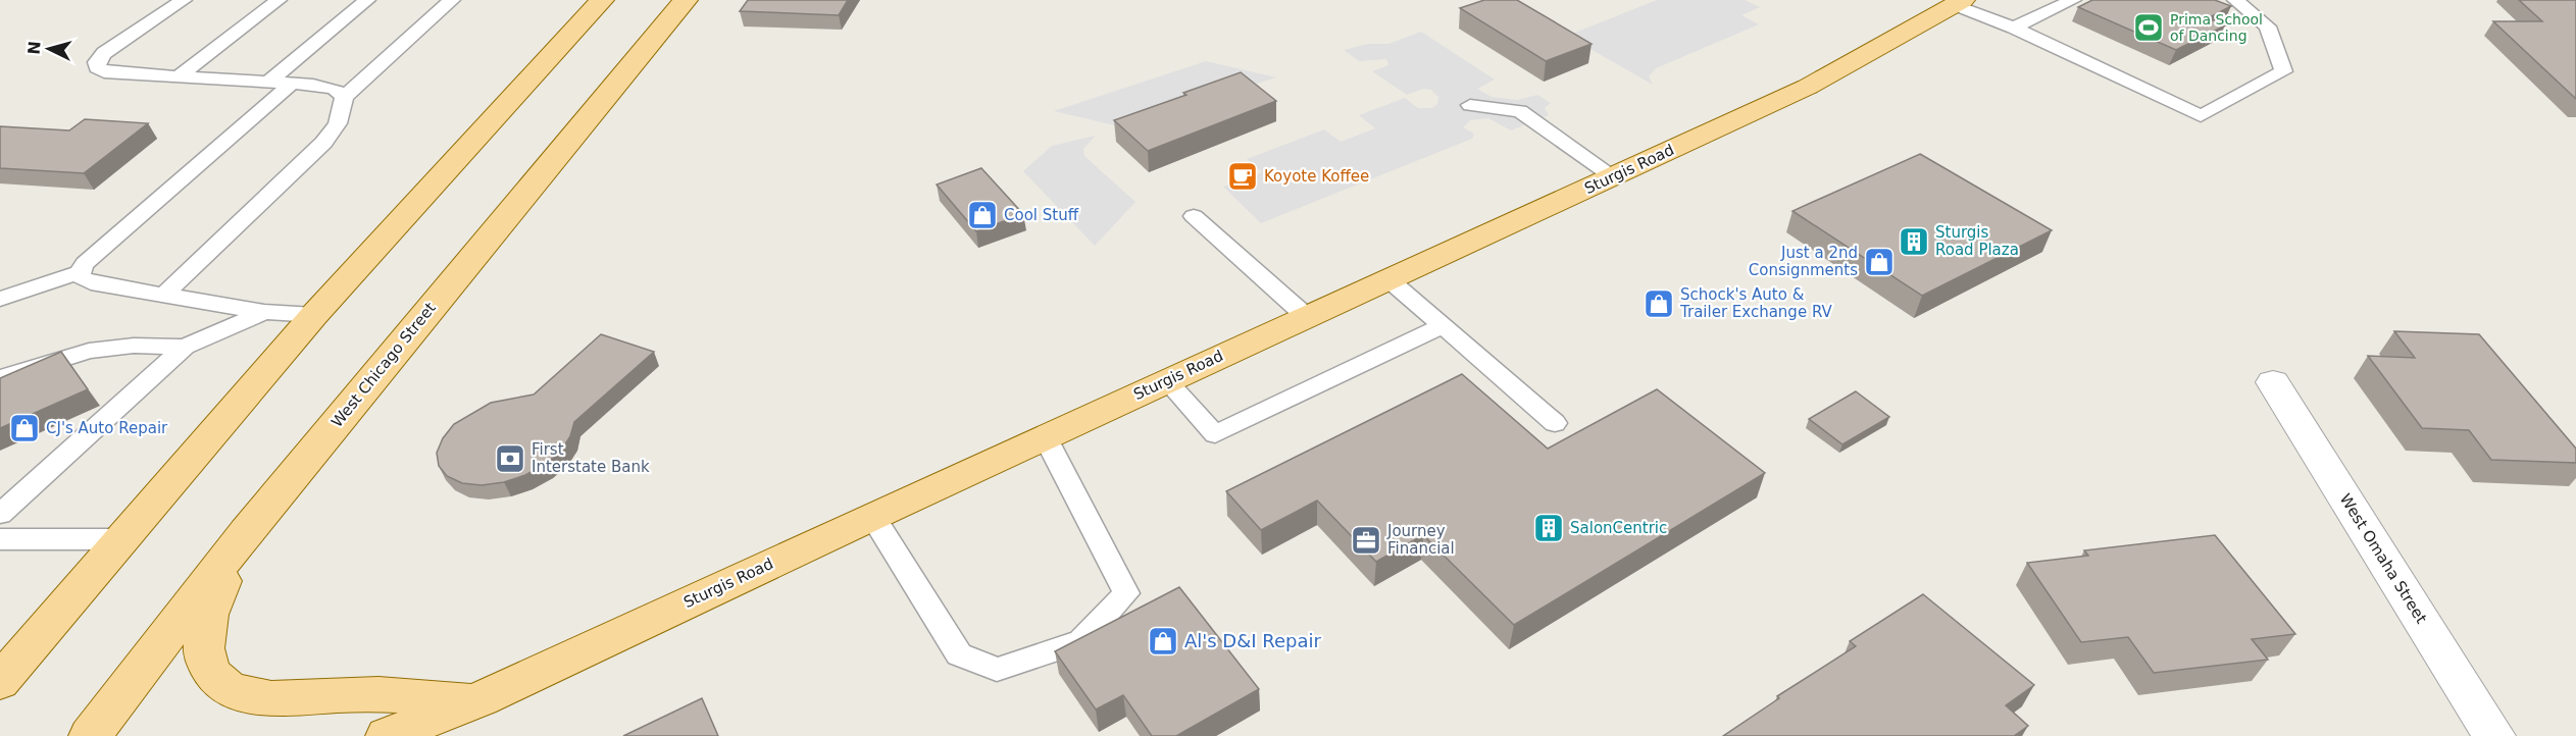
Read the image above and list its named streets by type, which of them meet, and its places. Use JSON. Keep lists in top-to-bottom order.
{
  "streets": {
    "main road": ["Sturgis Road", "West Chicago Street"],
    "street": ["West Omaha Street"]
  },
  "places": {
    "sports": ["Prima School of Dancing"],
    "cafe": ["Koyote Koffee"],
    "shop": [
      "Cool Stuff",
      "Just a 2nd Consignments",
      "Schock's Auto & Trailer Exchange RV",
      "CJ's Auto Repair",
      "Al's D&I Repair"
    ],
    "building": ["Sturgis Road Plaza", "SalonCentric"],
    "bank": ["First Interstate Bank"],
    "office": ["Journey Financial"]
  },
  "north": "left"
}
